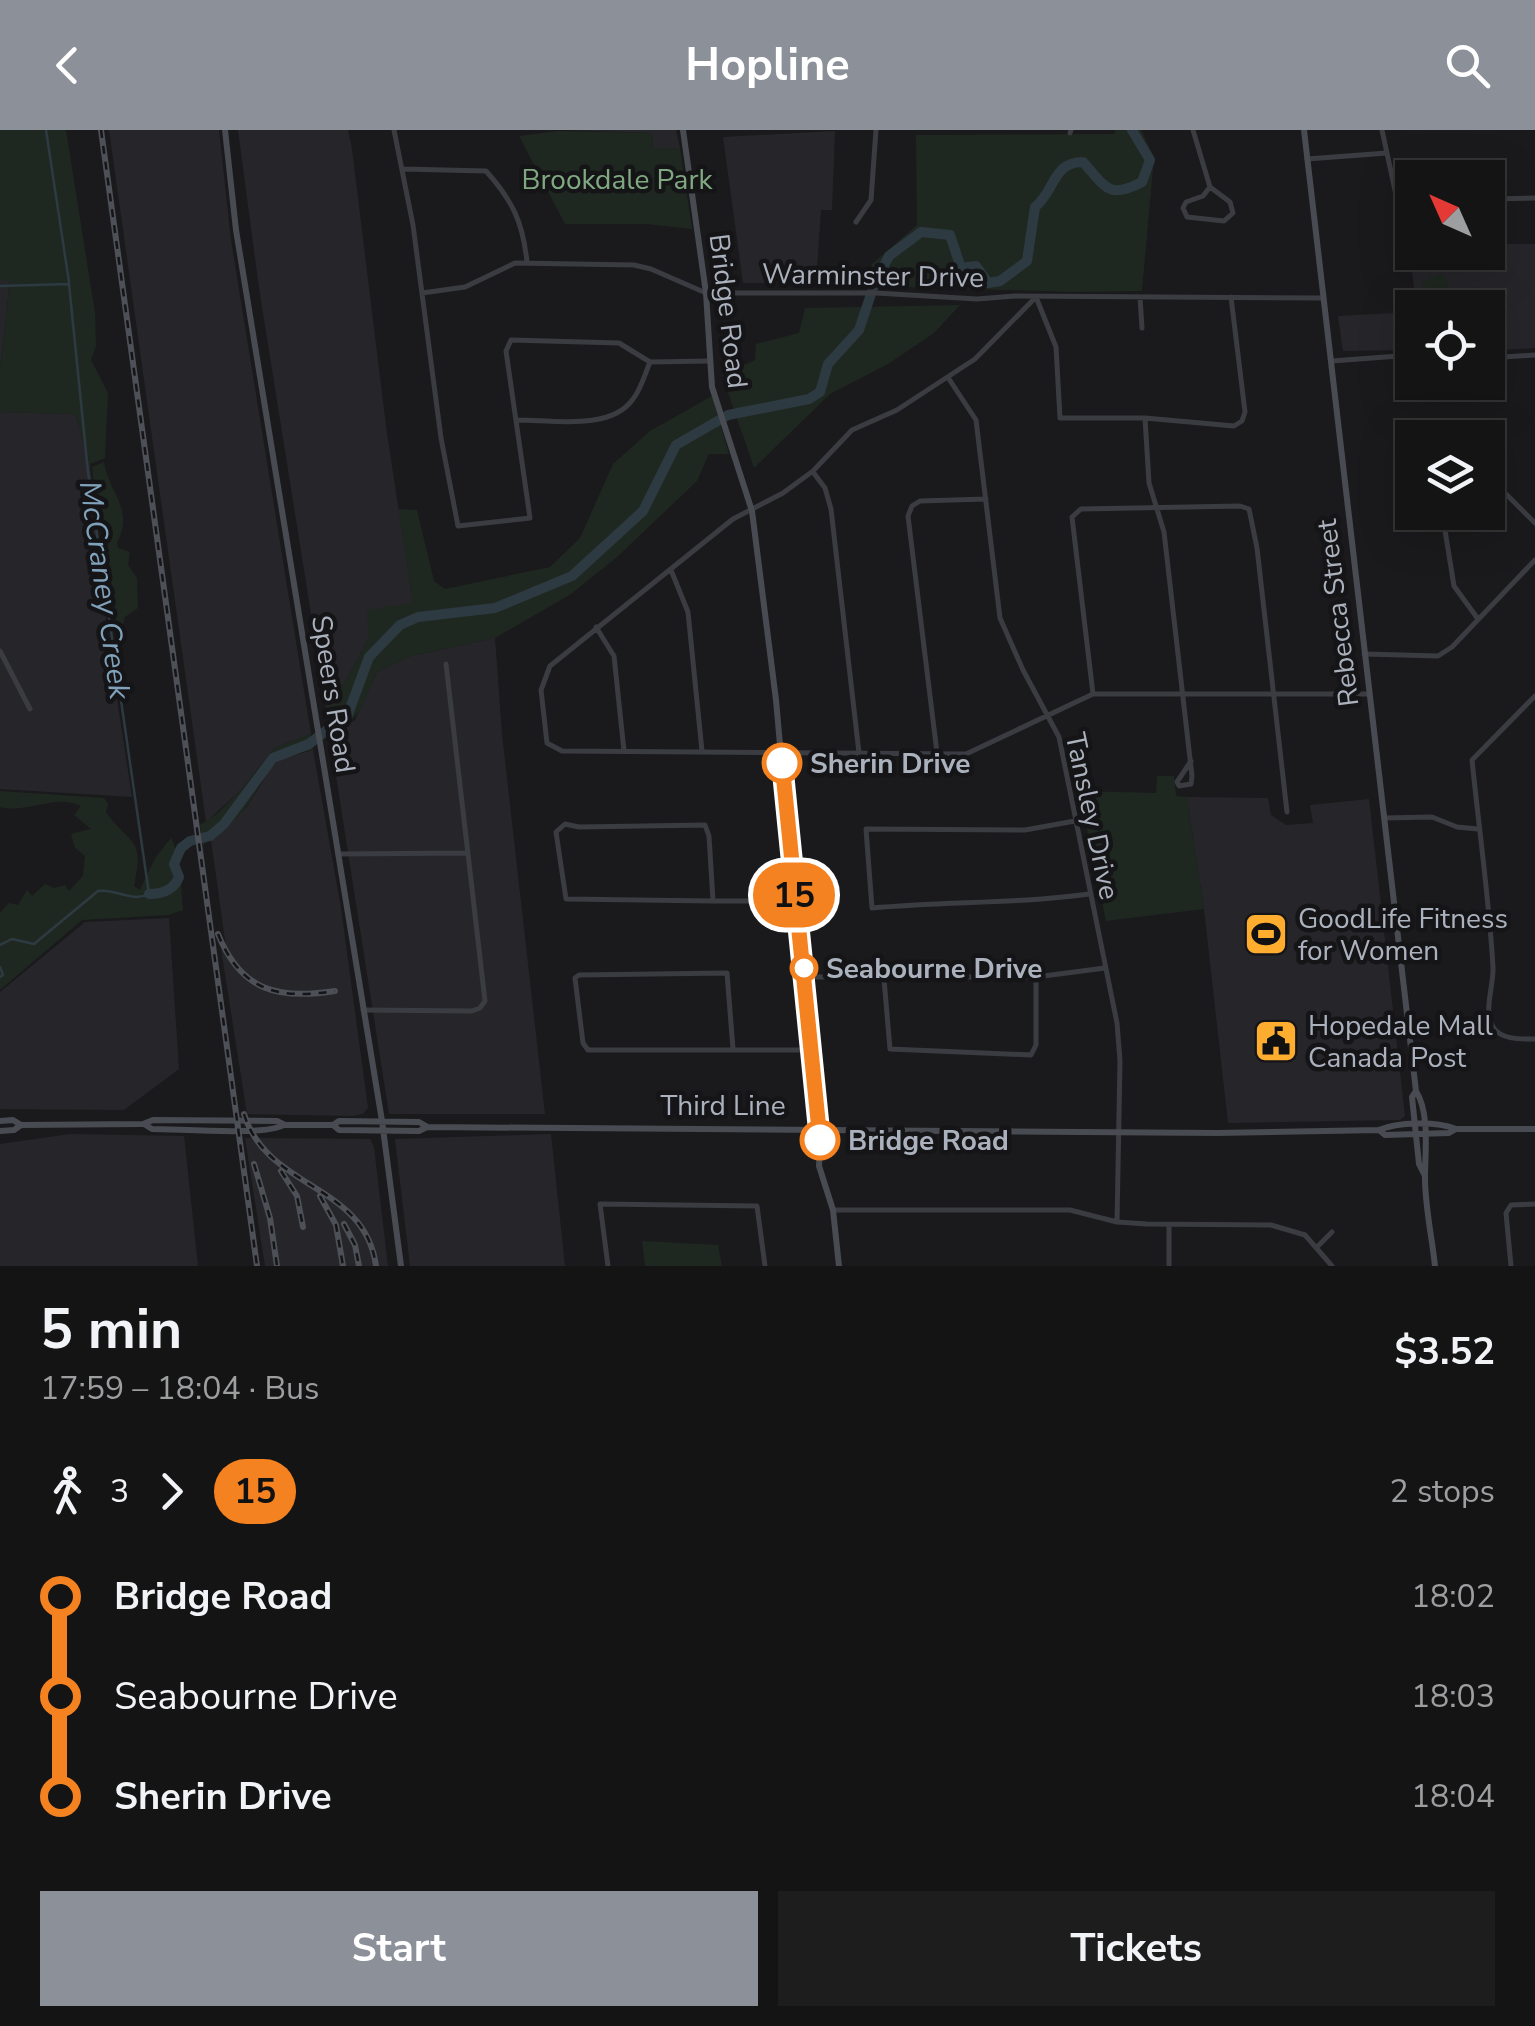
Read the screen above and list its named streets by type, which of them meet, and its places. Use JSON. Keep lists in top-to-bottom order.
{
  "streets": {
    "main road": [
      "Bridge Road",
      "Rebecca Street",
      "Speers Road",
      "Third Line"
    ],
    "street": ["Warminster Drive", "Tansley Drive"]
  },
  "crossings": [
    ["Warminster Drive", "Bridge Road"],
    ["Warminster Drive", "Rebecca Street"],
    ["Warminster Drive", "Tansley Drive"],
    ["Bridge Road", "Third Line"],
    ["Rebecca Street", "Third Line"],
    ["Speers Road", "Third Line"],
    ["Tansley Drive", "Third Line"]
  ],
  "water": ["McCraney Creek"],
  "parks": ["Brookdale Park"],
  "places": {
    "other": ["Sherin Drive", "Seabourne Drive", "Bridge Road"],
    "sports": ["GoodLife Fitness for Women"],
    "public building": ["Hopedale Mall Canada Post"]
  },
  "lines": ["bus line 15"],
  "north": "top left",
  "page": {
    "header": "Hopline",
    "on_map": "15",
    "heading": ["5 min", "17:59 – 18:04 · Bus", "$3.52"],
    "legs": ["3", "15", "2 stops"],
    "list": [
      {
        "name": "Bridge Road",
        "value": "18:02"
      },
      {
        "name": "Seabourne Drive",
        "value": "18:03"
      },
      {
        "name": "Sherin Drive",
        "value": "18:04"
      }
    ],
    "buttons": ["Start", "Tickets"]
  }
}
